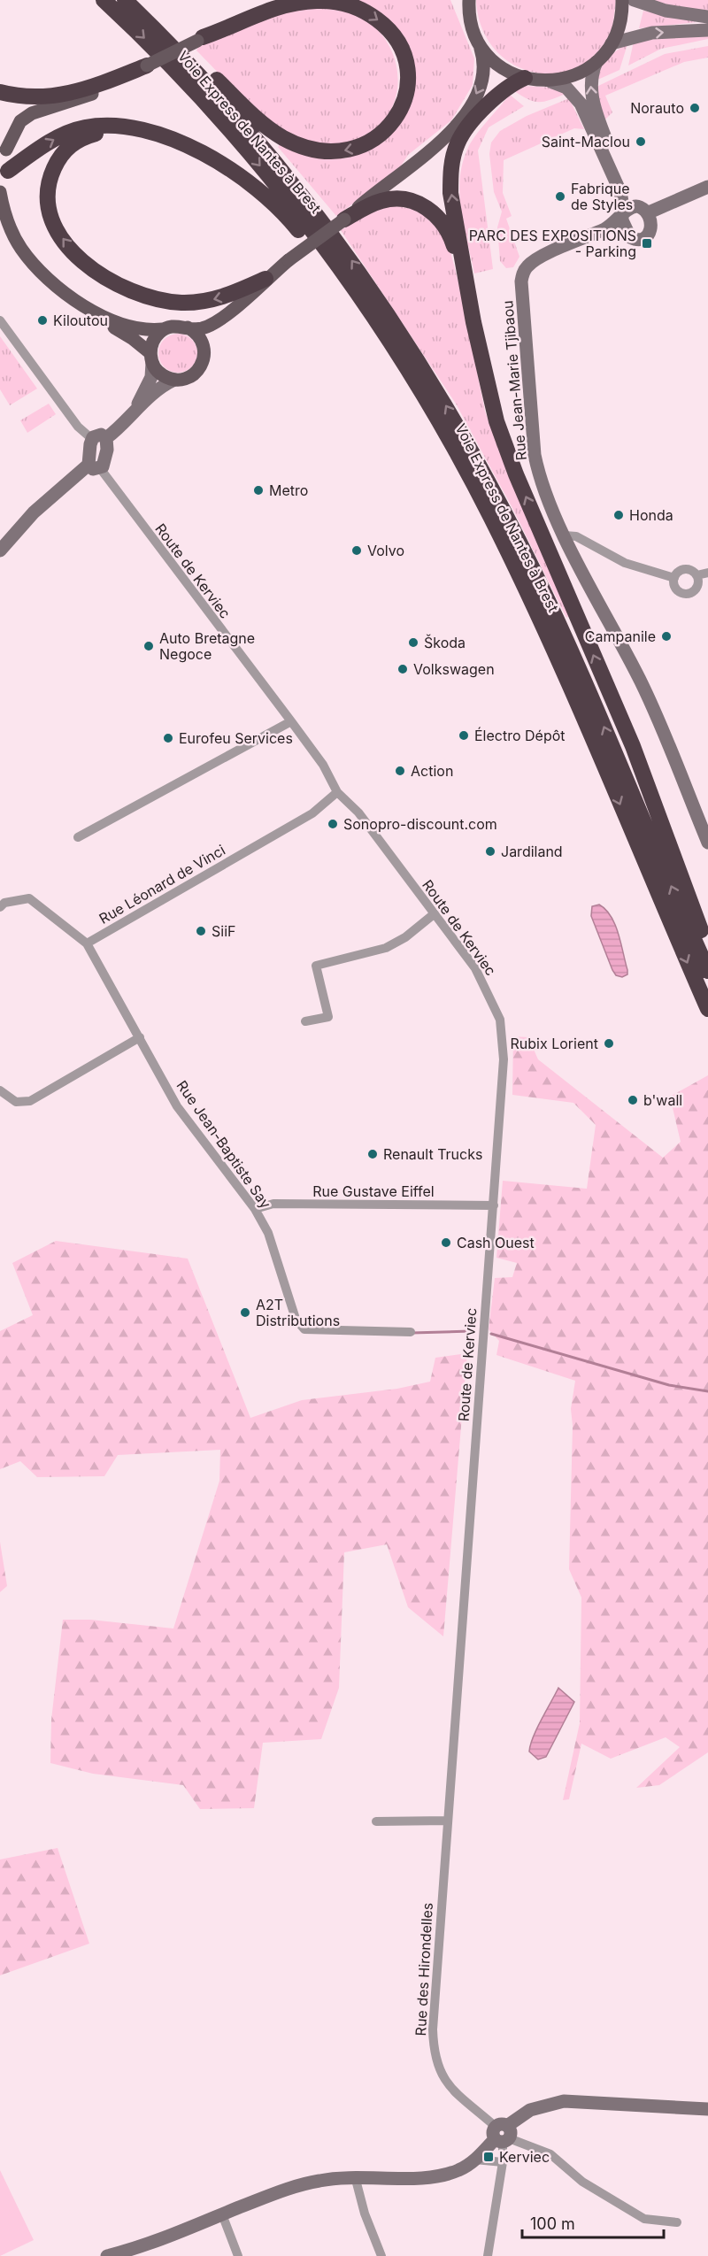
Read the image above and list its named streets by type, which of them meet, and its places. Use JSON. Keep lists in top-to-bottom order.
{
  "streets": {
    "highway": ["Voie Express de Nantes à Brest"],
    "street": [
      "Rue Jean-Marie Tjibaou",
      "Route de Kerviec",
      "Rue Léonard de Vinci",
      "Rue Jean-Baptiste Say",
      "Rue Gustave Eiffel",
      "Rue des Hirondelles"
    ]
  },
  "crossings": [
    ["Route de Kerviec", "Rue Léonard de Vinci"],
    ["Route de Kerviec", "Rue Gustave Eiffel"],
    ["Route de Kerviec", "Rue des Hirondelles"],
    ["Rue Léonard de Vinci", "Rue Jean-Baptiste Say"],
    ["Rue Jean-Baptiste Say", "Rue Gustave Eiffel"]
  ],
  "places": {
    "other": [
      "Norauto",
      "Saint-Maclou",
      "Fabrique de Styles",
      "Kiloutou",
      "Metro",
      "Honda",
      "Volvo",
      "Campanile",
      "Škoda",
      "Auto Bretagne Negoce",
      "Volkswagen",
      "Électro Dépôt",
      "Eurofeu Services",
      "Action",
      "Sonopro-discount.com",
      "Jardiland",
      "SiiF",
      "Rubix Lorient",
      "b'wall",
      "Renault Trucks",
      "Cash Ouest",
      "A2T Distributions"
    ],
    "transit": ["PARC DES EXPOSITIONS - Parking", "Kerviec"]
  },
  "scale_bar": "100 m"
}
